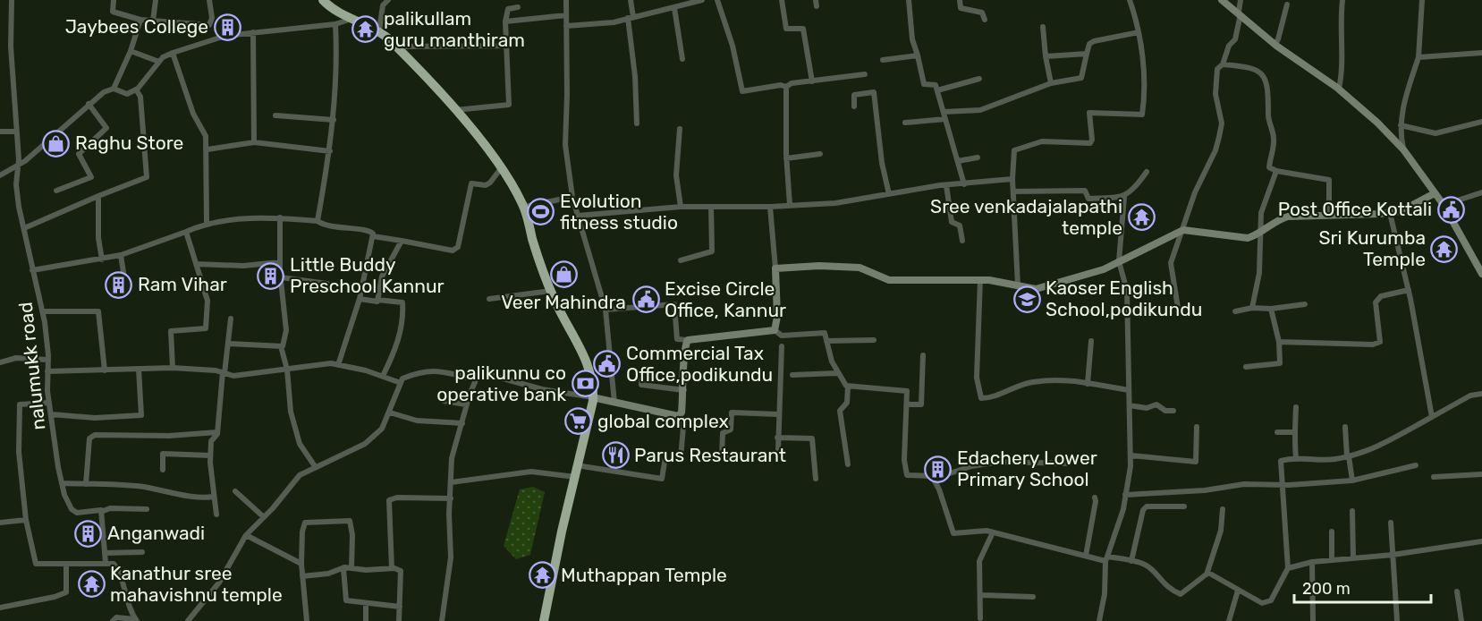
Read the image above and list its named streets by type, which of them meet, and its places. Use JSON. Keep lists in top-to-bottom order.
{
  "streets": {
    "street": ["nalumukk road"]
  },
  "places": {
    "building": [
      "Jaybees College",
      "Little Buddy Preschool Kannur",
      "Ram Vihar",
      "Edachery Lower Primary School",
      "Anganwadi"
    ],
    "temple": [
      "palikullam guru manthiram",
      "Sree venkadajalapathi temple",
      "Sri Kurumba Temple",
      "Muthappan Temple",
      "Kanathur sree mahavishnu temple"
    ],
    "shop": ["Raghu Store", "Veer Mahindra"],
    "public building": ["Post Office Kottali", "Excise Circle Office, Kannur", "Commercial Tax Office,podikundu"],
    "sports": ["Evolution fitness studio"],
    "school or university": ["Kaoser English School,podikundu"],
    "bank": ["palikunnu co operative bank"],
    "supermarket": ["global complex"],
    "restaurant": ["Parus Restaurant"]
  },
  "scale_bar": "200 m"
}
